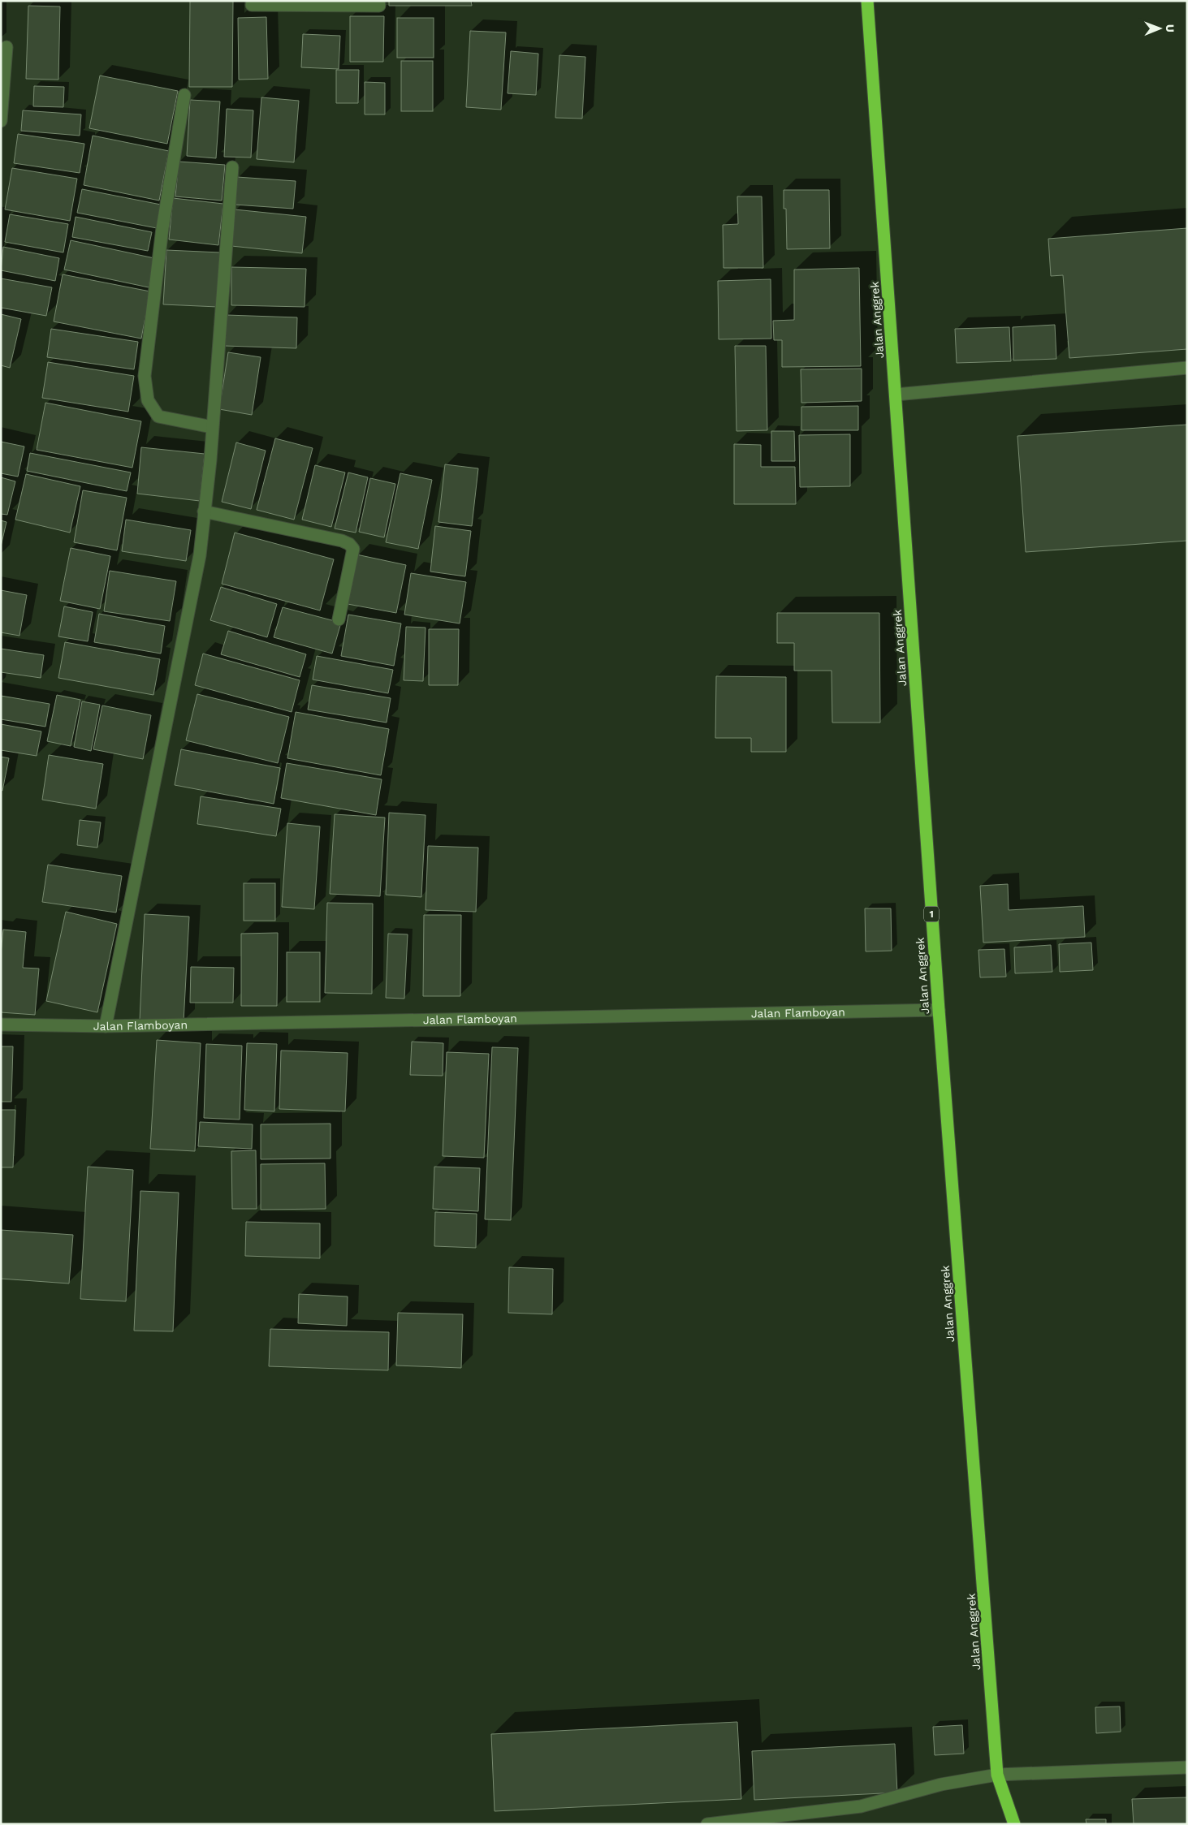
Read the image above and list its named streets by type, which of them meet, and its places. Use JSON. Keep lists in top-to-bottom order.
{
  "streets": {
    "highway": ["Jalan Anggrek", "1"],
    "street": ["Jalan Flamboyan"]
  },
  "crossings": [
    ["Jalan Anggrek", "Jalan Flamboyan"]
  ],
  "north": "right"
}
